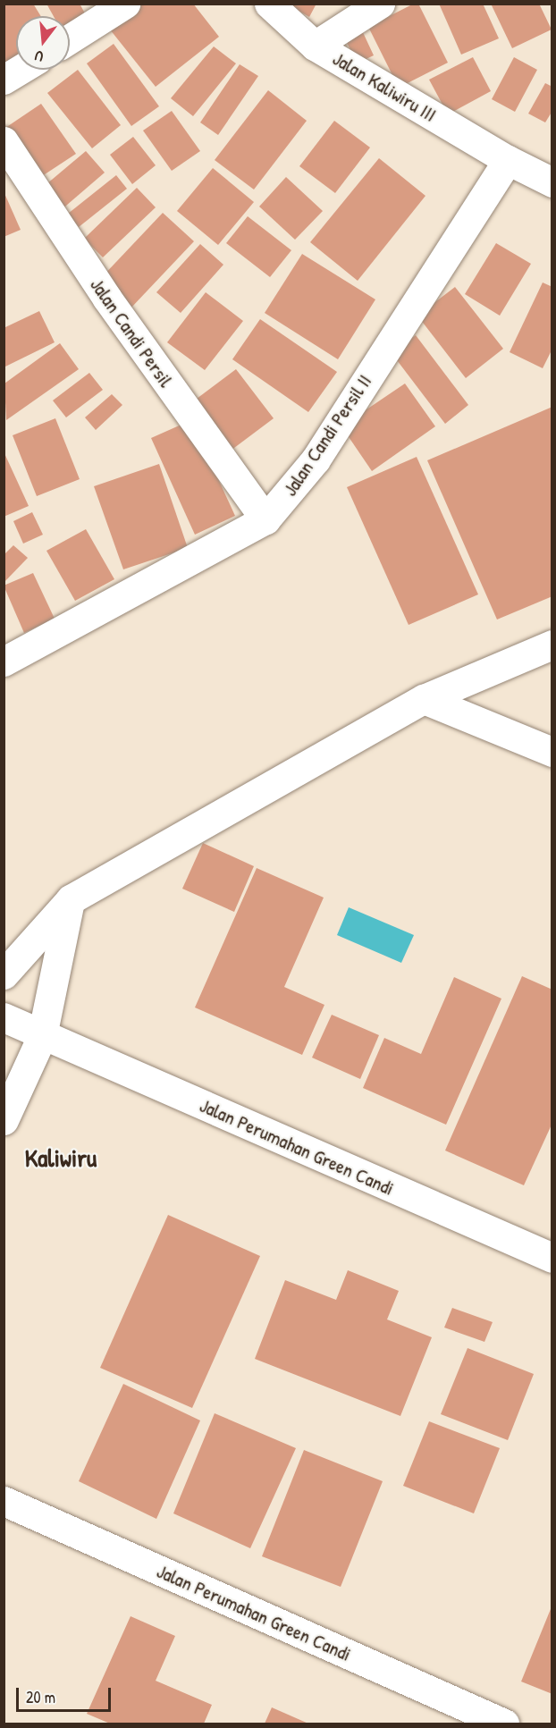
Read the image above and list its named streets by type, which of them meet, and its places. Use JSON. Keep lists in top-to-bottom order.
{
  "streets": {
    "street": [
      "Jalan Kaliwiru III",
      "Jalan Candi Persil",
      "Jalan Candi Persil II",
      "Jalan Perumahan Green Candi"
    ]
  },
  "crossings": [
    ["Jalan Kaliwiru III", "Jalan Candi Persil II"],
    ["Jalan Candi Persil", "Jalan Candi Persil II"]
  ],
  "districts": ["Kaliwiru"],
  "scale_bar": "20 m",
  "north": "bottom"
}
